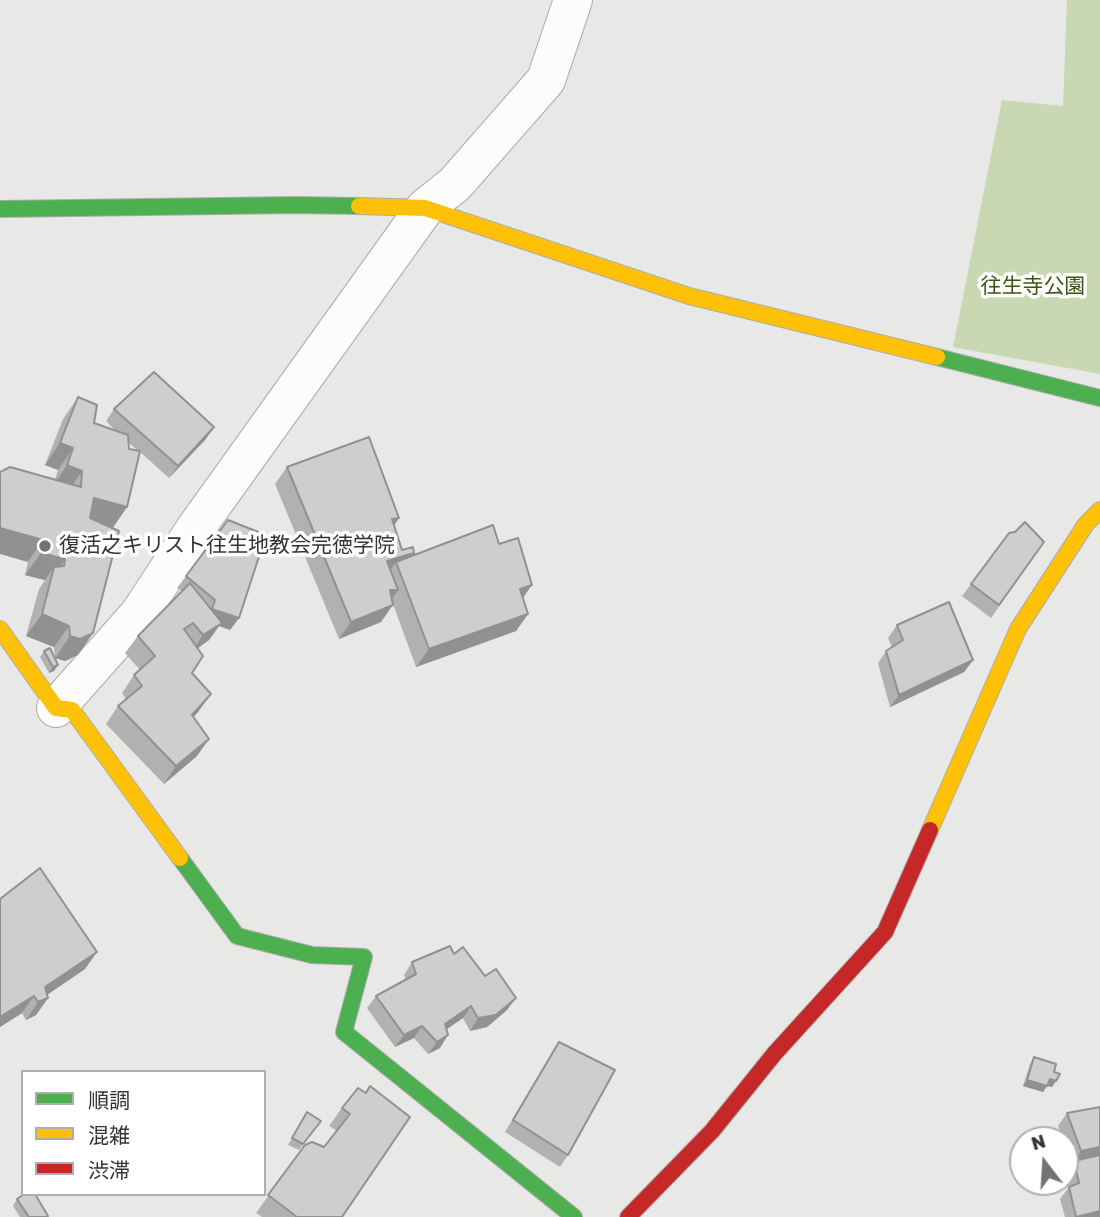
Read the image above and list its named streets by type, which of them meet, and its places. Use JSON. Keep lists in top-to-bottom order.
{
  "parks": ["往生寺公園"],
  "places": ["復活之キリスト往生地教会完徳学院"],
  "legend": ["順調", "混雑", "渋滞"],
  "north": "top"
}
